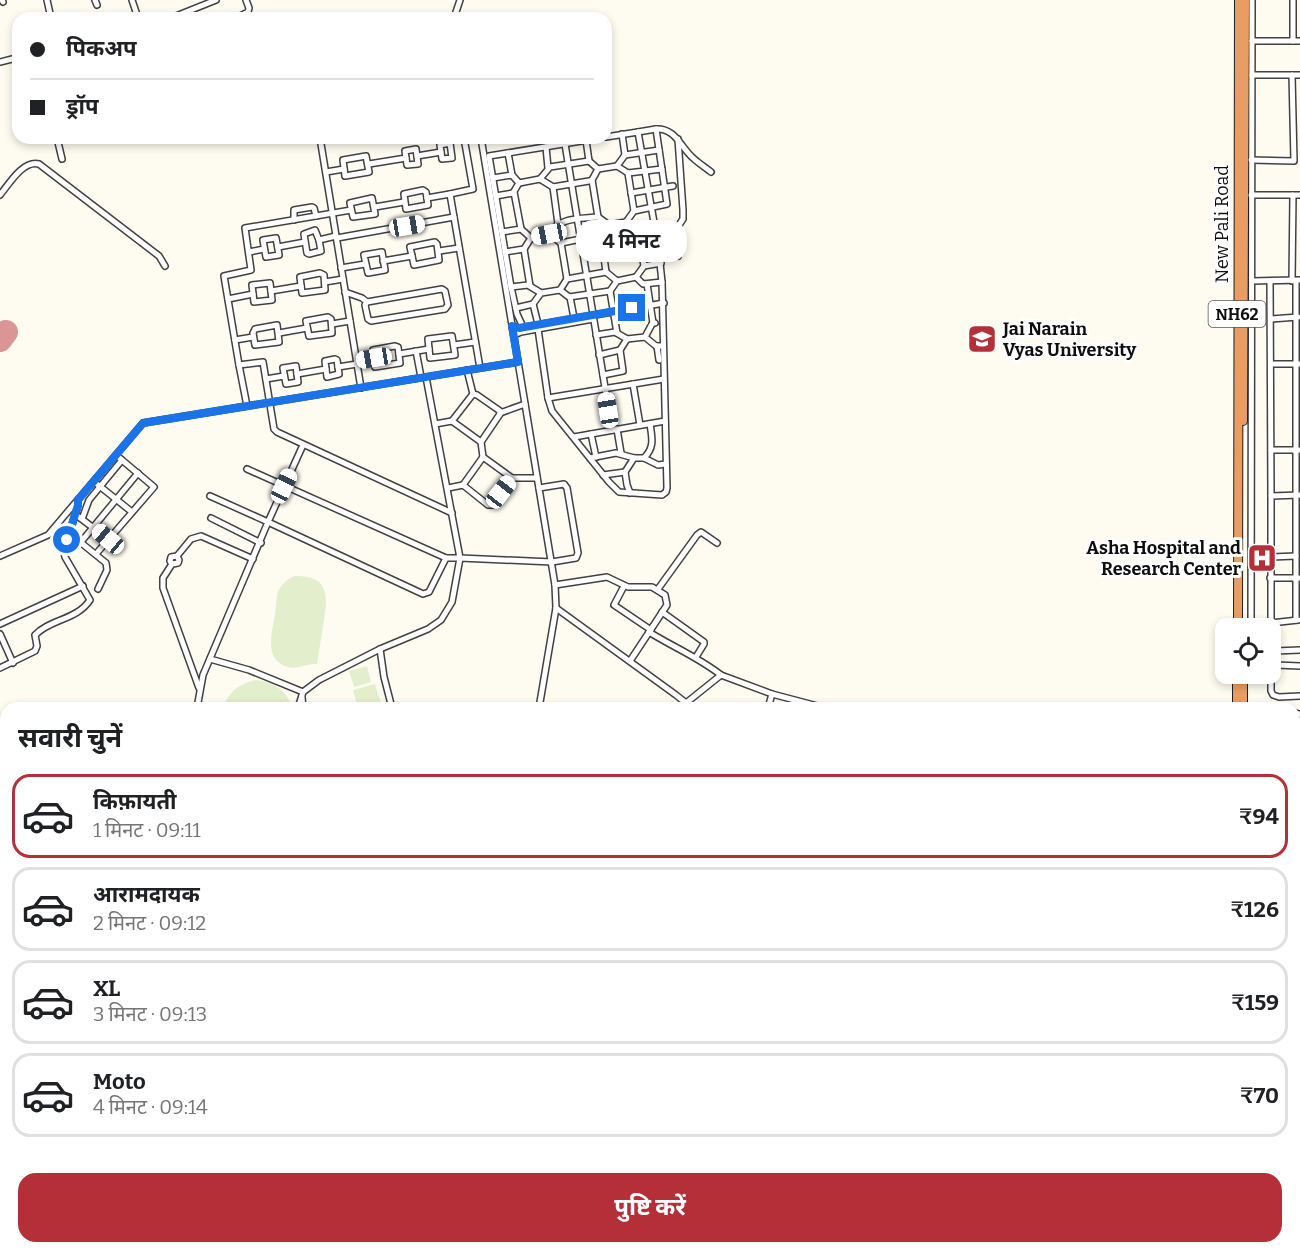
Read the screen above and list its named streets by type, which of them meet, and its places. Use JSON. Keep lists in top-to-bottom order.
{
  "streets": {
    "highway": ["New Pali Road", "NH62"]
  },
  "places": {
    "school or university": ["Jai Narain Vyas University"],
    "hospital": ["Asha Hospital and Research Center"]
  },
  "page": {
    "banner": ["पिकअप", "ड्रॉप"],
    "bubble": "4 मिनट",
    "heading": "सवारी चुनें",
    "list": [
      {
        "name": "किफ़ायती",
        "note": "1 मिनट · 09:11",
        "value": "₹94"
      },
      {
        "name": "आरामदायक",
        "note": "2 मिनट · 09:12",
        "value": "₹126"
      },
      {
        "name": "XL",
        "note": "3 मिनट · 09:13",
        "value": "₹159"
      },
      {
        "name": "Moto",
        "note": "4 मिनट · 09:14",
        "value": "₹70"
      }
    ],
    "buttons": "पुष्टि करें"
  }
}
